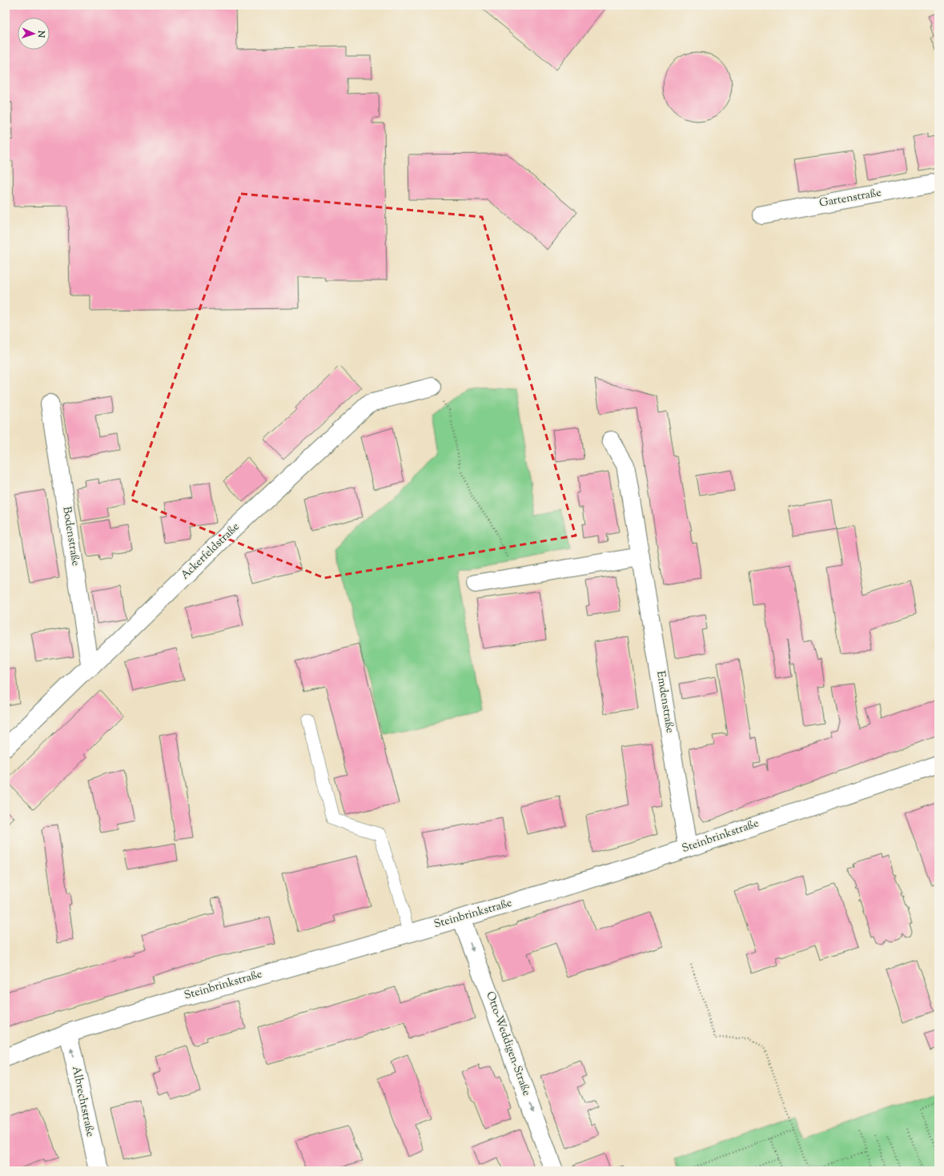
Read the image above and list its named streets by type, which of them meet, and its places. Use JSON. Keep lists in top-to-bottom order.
{
  "streets": {
    "street": [
      "Gartenstraße",
      "Bodenstraße",
      "Ackerfeldstraße",
      "Emdenstraße",
      "Steinbrinkstraße",
      "Otto-Weddigen-Straße",
      "Albrechtstraße"
    ]
  },
  "crossings": [
    ["Bodenstraße", "Ackerfeldstraße"],
    ["Emdenstraße", "Steinbrinkstraße"],
    ["Steinbrinkstraße", "Otto-Weddigen-Straße"],
    ["Steinbrinkstraße", "Albrechtstraße"]
  ],
  "one_way": ["Otto-Weddigen-Straße", "Albrechtstraße"],
  "north": "right"
}
